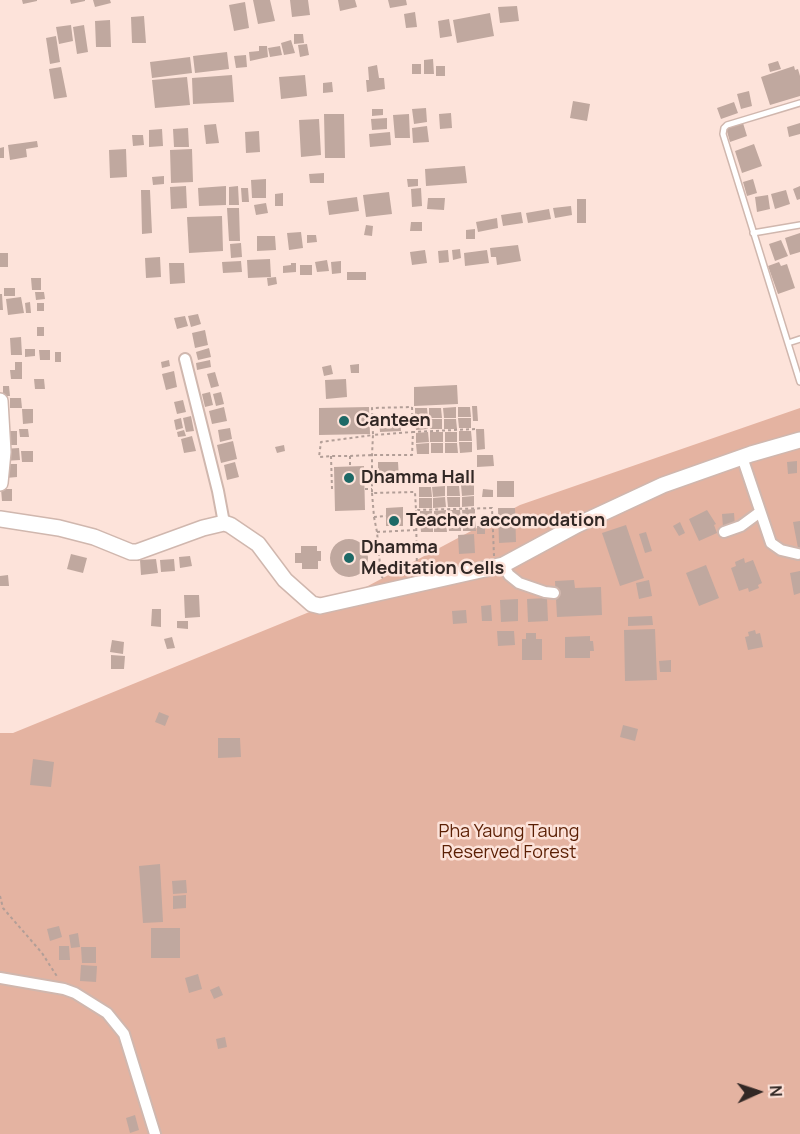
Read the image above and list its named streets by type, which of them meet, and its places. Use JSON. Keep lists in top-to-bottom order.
{
  "parks": ["Pha Yaung Taung Reserved Forest"],
  "places": [
    "Canteen",
    "Dhamma Hall",
    "Teacher accomodation",
    "Dhamma Meditation Cells"
  ],
  "north": "right"
}
